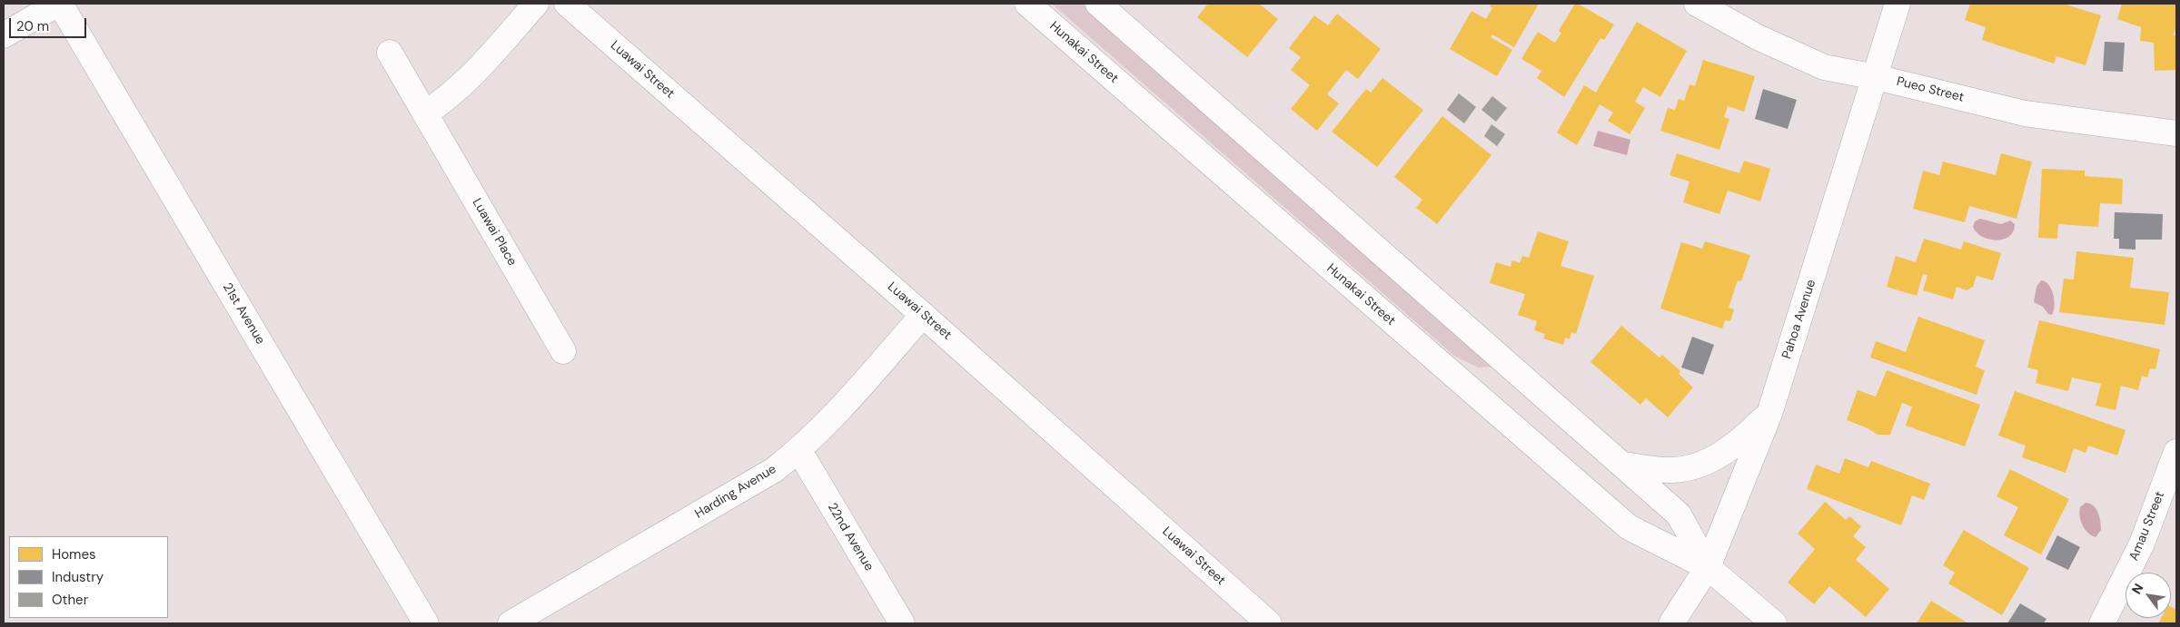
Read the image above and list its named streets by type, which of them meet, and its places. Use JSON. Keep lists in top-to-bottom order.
{
  "streets": {
    "street": [
      "Hunakai Street",
      "Luawai Street",
      "Pueo Street",
      "Luawai Place",
      "21st Avenue",
      "Pahoa Avenue",
      "Harding Avenue",
      "Amau Street",
      "22nd Avenue"
    ]
  },
  "crossings": [
    ["Hunakai Street", "Pahoa Avenue"],
    ["Luawai Street", "Harding Avenue"],
    ["Pueo Street", "Pahoa Avenue"],
    ["Harding Avenue", "22nd Avenue"]
  ],
  "legend": ["Homes", "Industry", "Other"],
  "scale_bar": "20 m",
  "north": "top left"
}
